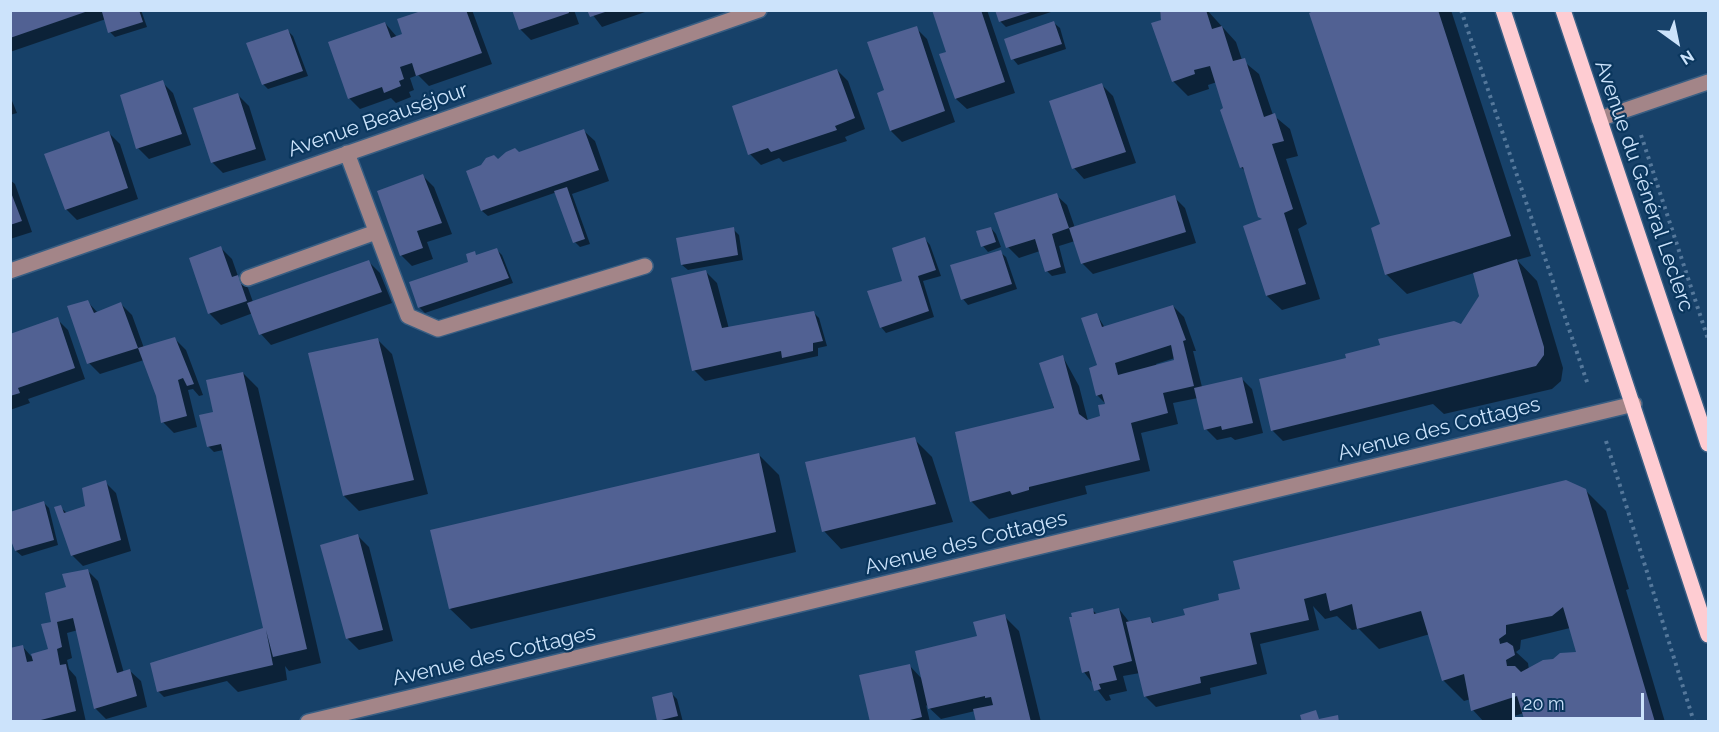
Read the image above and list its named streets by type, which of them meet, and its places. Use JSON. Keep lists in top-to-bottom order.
{
  "streets": {
    "main road": ["Avenue du Général Leclerc"],
    "street": ["Avenue Beauséjour", "Avenue des Cottages"]
  },
  "scale_bar": "20 m",
  "north": "bottom right"
}
